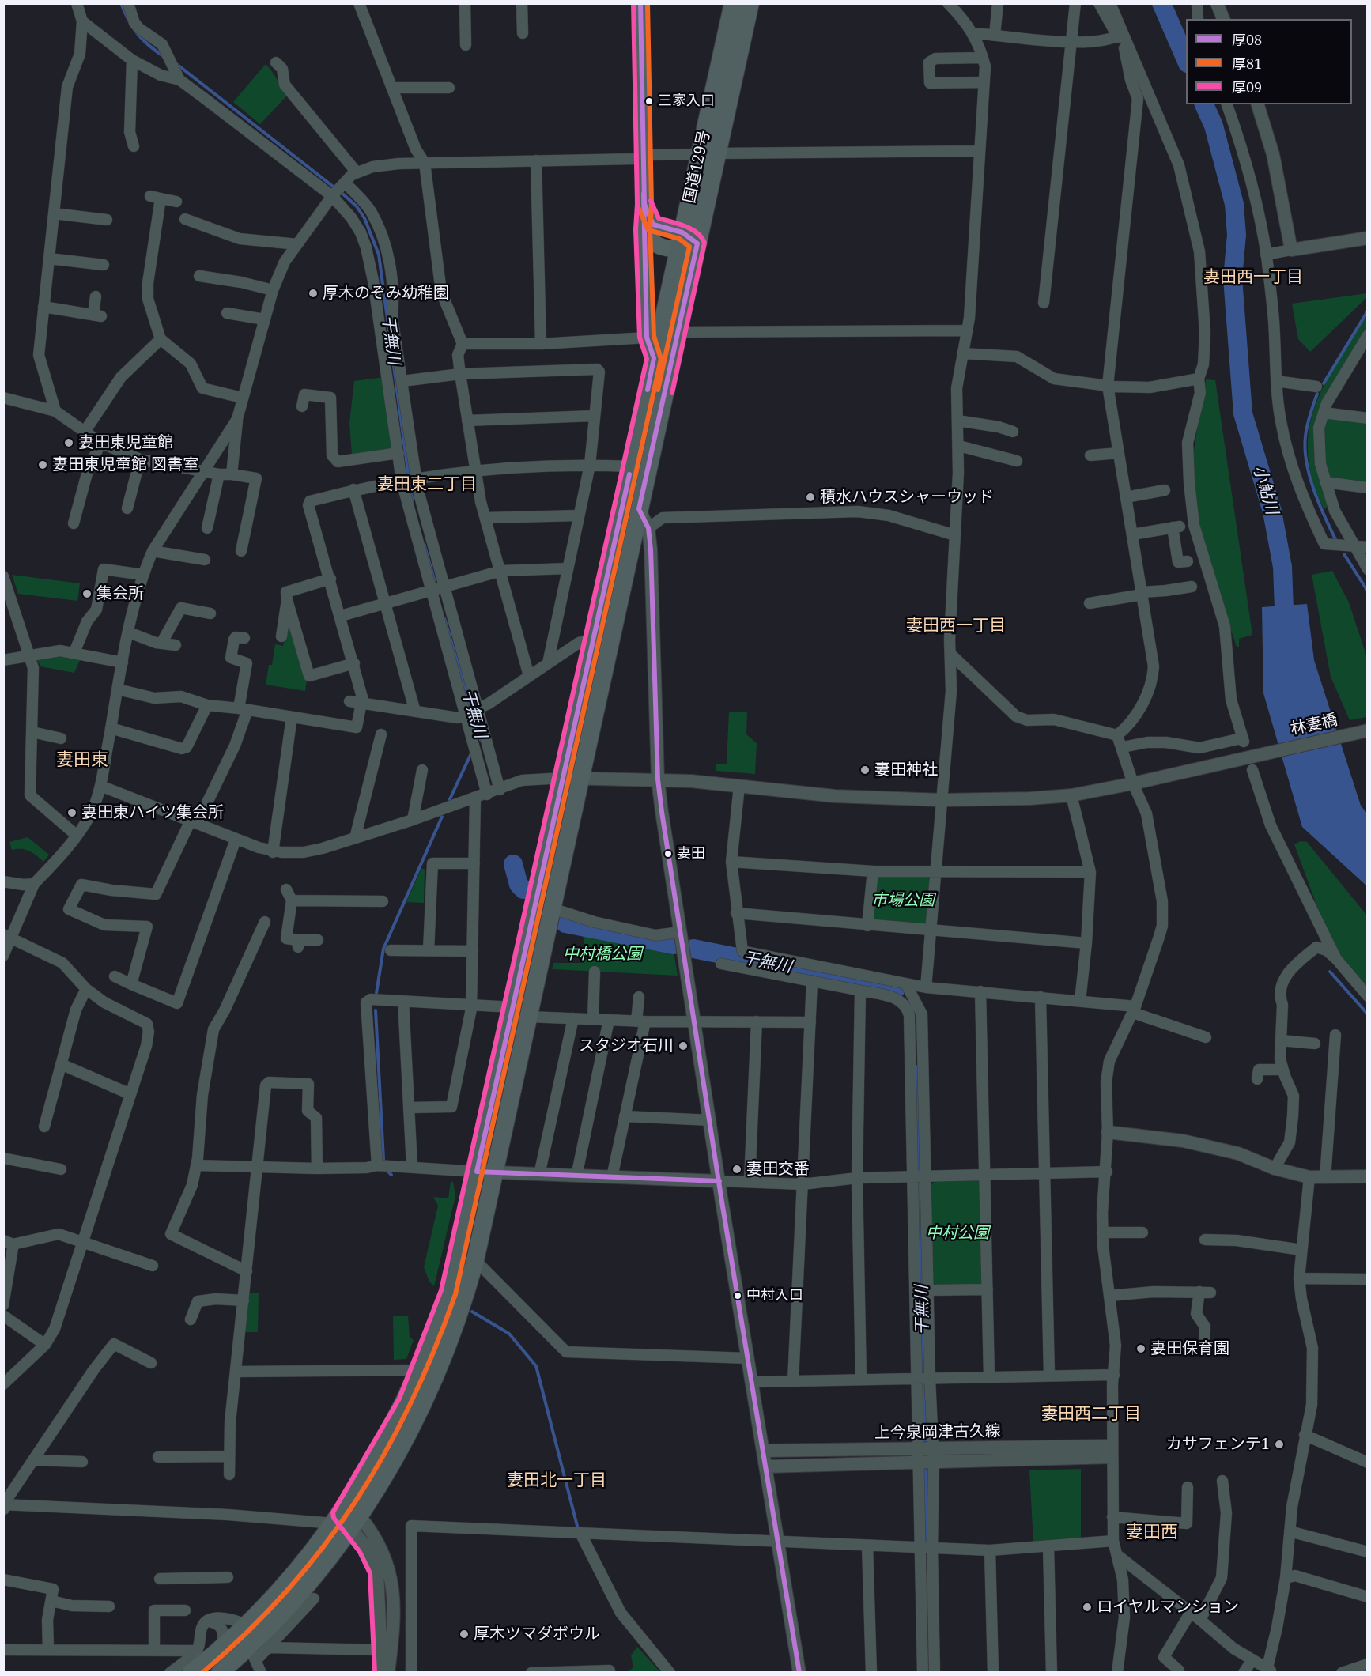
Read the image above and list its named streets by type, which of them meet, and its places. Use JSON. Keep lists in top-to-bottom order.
{
  "streets": {
    "highway": ["国道129号"],
    "street": ["林妻橋", "上今泉岡津古久線"]
  },
  "crossings": [
    ["国道129号", "林妻橋"]
  ],
  "districts": [
    "妻田西一丁目",
    "妻田東二丁目",
    "妻田西一丁目",
    "妻田東",
    "妻田西二丁目",
    "妻田北一丁目",
    "妻田西"
  ],
  "water": ["干無川", "小鮎川"],
  "parks": ["市場公園", "中村橋公園", "中村公園"],
  "places": [
    "三家入口",
    "厚木のぞみ幼稚園",
    "妻田東児童館",
    "妻田東児童館 図書室",
    "積水ハウスシャーウッド",
    "集会所",
    "妻田神社",
    "妻田東ハイツ集会所",
    "妻田",
    "スタジオ石川",
    "妻田交番",
    "中村入口",
    "妻田保育園",
    "カサフェンテ1",
    "ロイヤルマンション",
    "厚木ツマダボウル"
  ],
  "lines": ["transit line 厚08", "transit line 厚81", "transit line 厚09"],
  "legend": ["厚08", "厚81", "厚09"]
}
